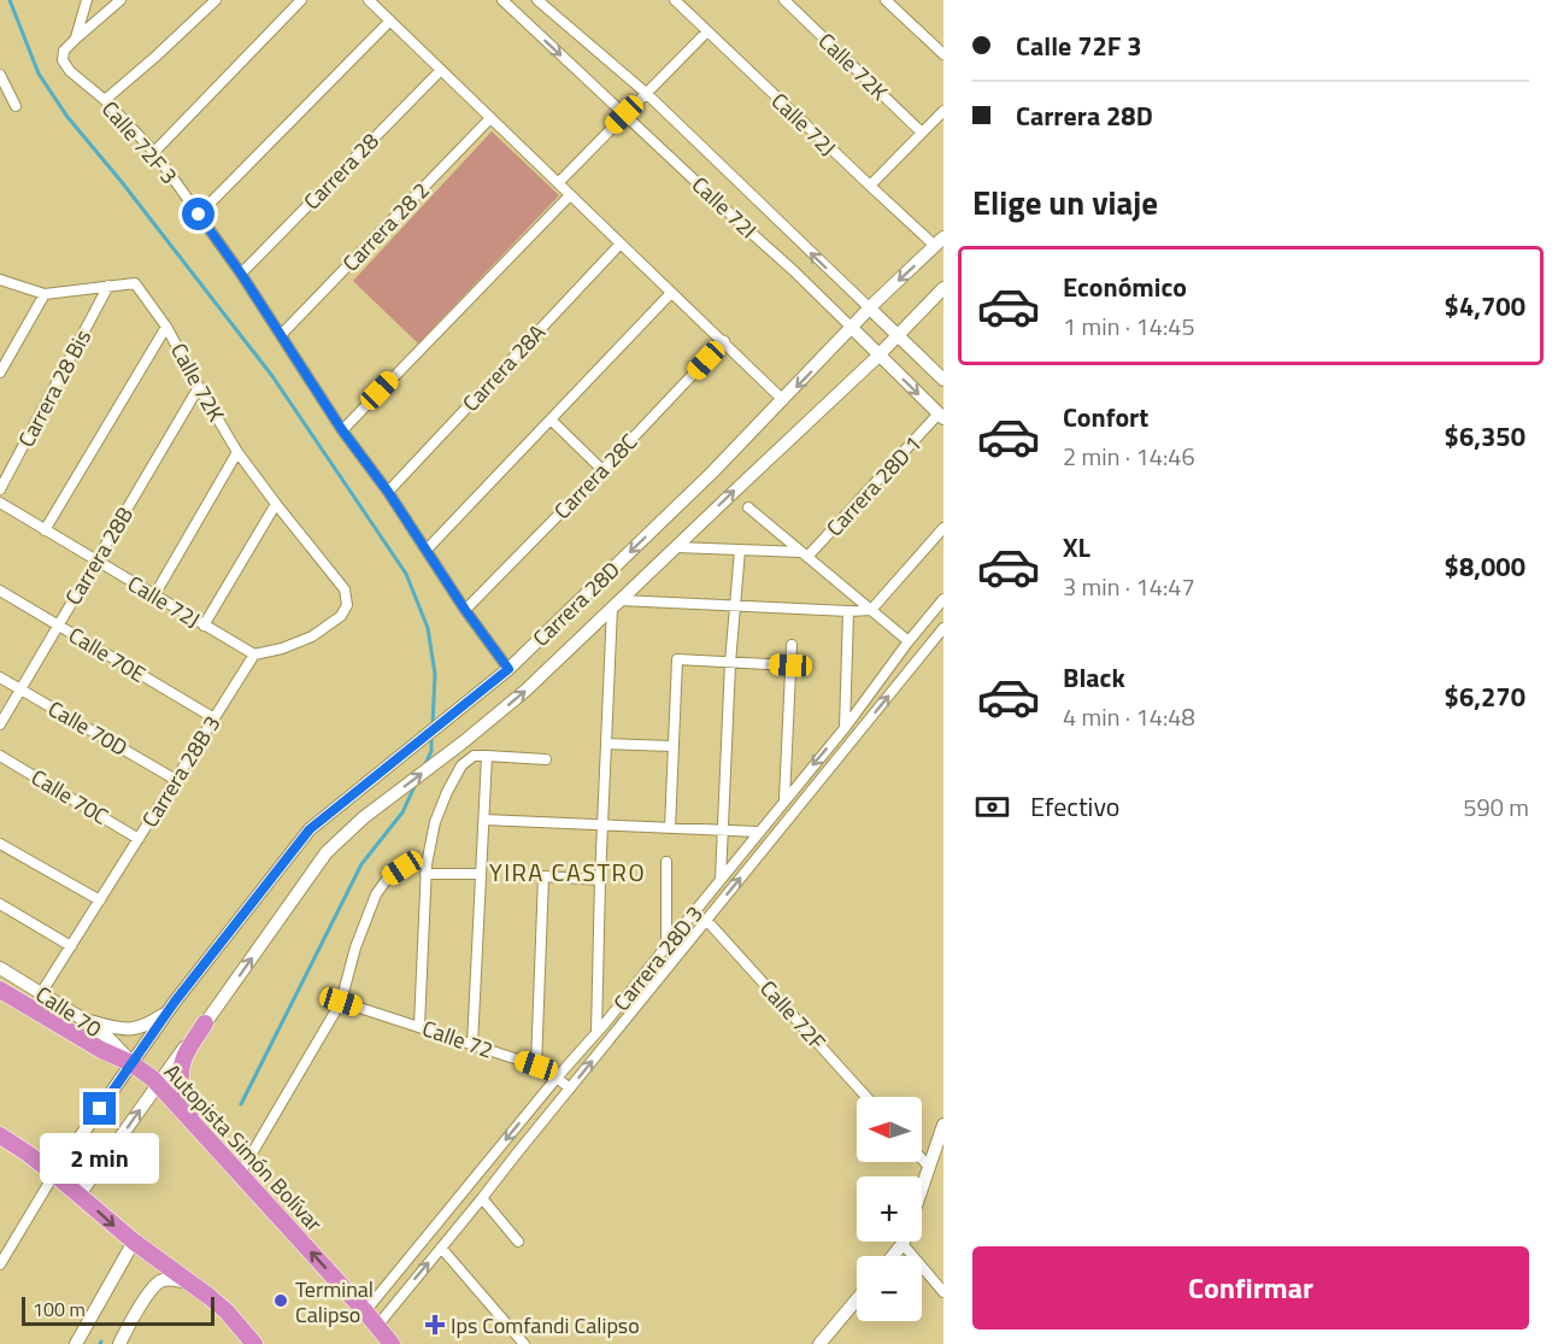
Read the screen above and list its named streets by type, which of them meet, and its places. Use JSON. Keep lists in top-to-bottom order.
{
  "streets": {
    "highway": ["Autopista Simón Bolívar"],
    "street": [
      "Calle 72K",
      "Calle 72J",
      "Calle 72F 3",
      "Carrera 28",
      "Calle 72I",
      "Carrera 28 2",
      "Carrera 28A",
      "Carrera 28 Bis",
      "Carrera 28C",
      "Carrera 28D 1",
      "Carrera 28B",
      "Carrera 28D",
      "Calle 70E",
      "Calle 70D",
      "Carrera 28B 3",
      "Calle 70C",
      "Carrera 28D 3",
      "Calle 70",
      "Calle 72F",
      "Calle 72"
    ]
  },
  "crossings": [
    ["Calle 72K", "Calle 72J"],
    ["Calle 72K", "Carrera 28 Bis"],
    ["Calle 72K", "Carrera 28B"],
    ["Calle 72K", "Carrera 28B 3"],
    ["Calle 72J", "Carrera 28B"],
    ["Calle 72J", "Carrera 28D"],
    ["Calle 72J", "Carrera 28B 3"],
    ["Calle 72F 3", "Carrera 28"],
    ["Calle 72F 3", "Carrera 28 2"],
    ["Calle 72F 3", "Carrera 28A"],
    ["Calle 72F 3", "Carrera 28C"],
    ["Calle 72F 3", "Carrera 28D"],
    ["Calle 72I", "Carrera 28D 1"],
    ["Calle 72I", "Carrera 28D"],
    ["Carrera 28B", "Calle 70E"],
    ["Carrera 28B", "Calle 70D"],
    ["Carrera 28D", "Calle 70"],
    ["Carrera 28D", "Autopista Simón Bolívar"],
    ["Calle 70E", "Carrera 28B 3"],
    ["Calle 70D", "Carrera 28B 3"],
    ["Carrera 28B 3", "Calle 70C"],
    ["Carrera 28B 3", "Calle 70"],
    ["Carrera 28D 3", "Calle 72F"],
    ["Carrera 28D 3", "Calle 72"],
    ["Carrera 28D 3", "Autopista Simón Bolívar"],
    ["Calle 70", "Autopista Simón Bolívar"]
  ],
  "districts": ["YIRA CASTRO"],
  "places": {
    "other": ["Terminal Calipso"],
    "health": ["Ips Comfandi Calipso"]
  },
  "scale_bar": "100 m",
  "north": "left",
  "page": {
    "banner": ["Calle 72F 3", "Carrera 28D"],
    "heading": "Elige un viaje",
    "list": [
      {
        "name": "Económico",
        "note": "1 min · 14:45",
        "value": "$4,700"
      },
      {
        "name": "Confort",
        "note": "2 min · 14:46",
        "value": "$6,350"
      },
      {
        "name": "XL",
        "note": "3 min · 14:47",
        "value": "$8,000"
      },
      {
        "name": "Black",
        "note": "4 min · 14:48",
        "value": "$6,270"
      }
    ],
    "pay": ["Efectivo", "590 m"],
    "map_buttons": ["+", "−"],
    "bubble": "2 min",
    "buttons": "Confirmar",
    "scale": "100 m"
  }
}
